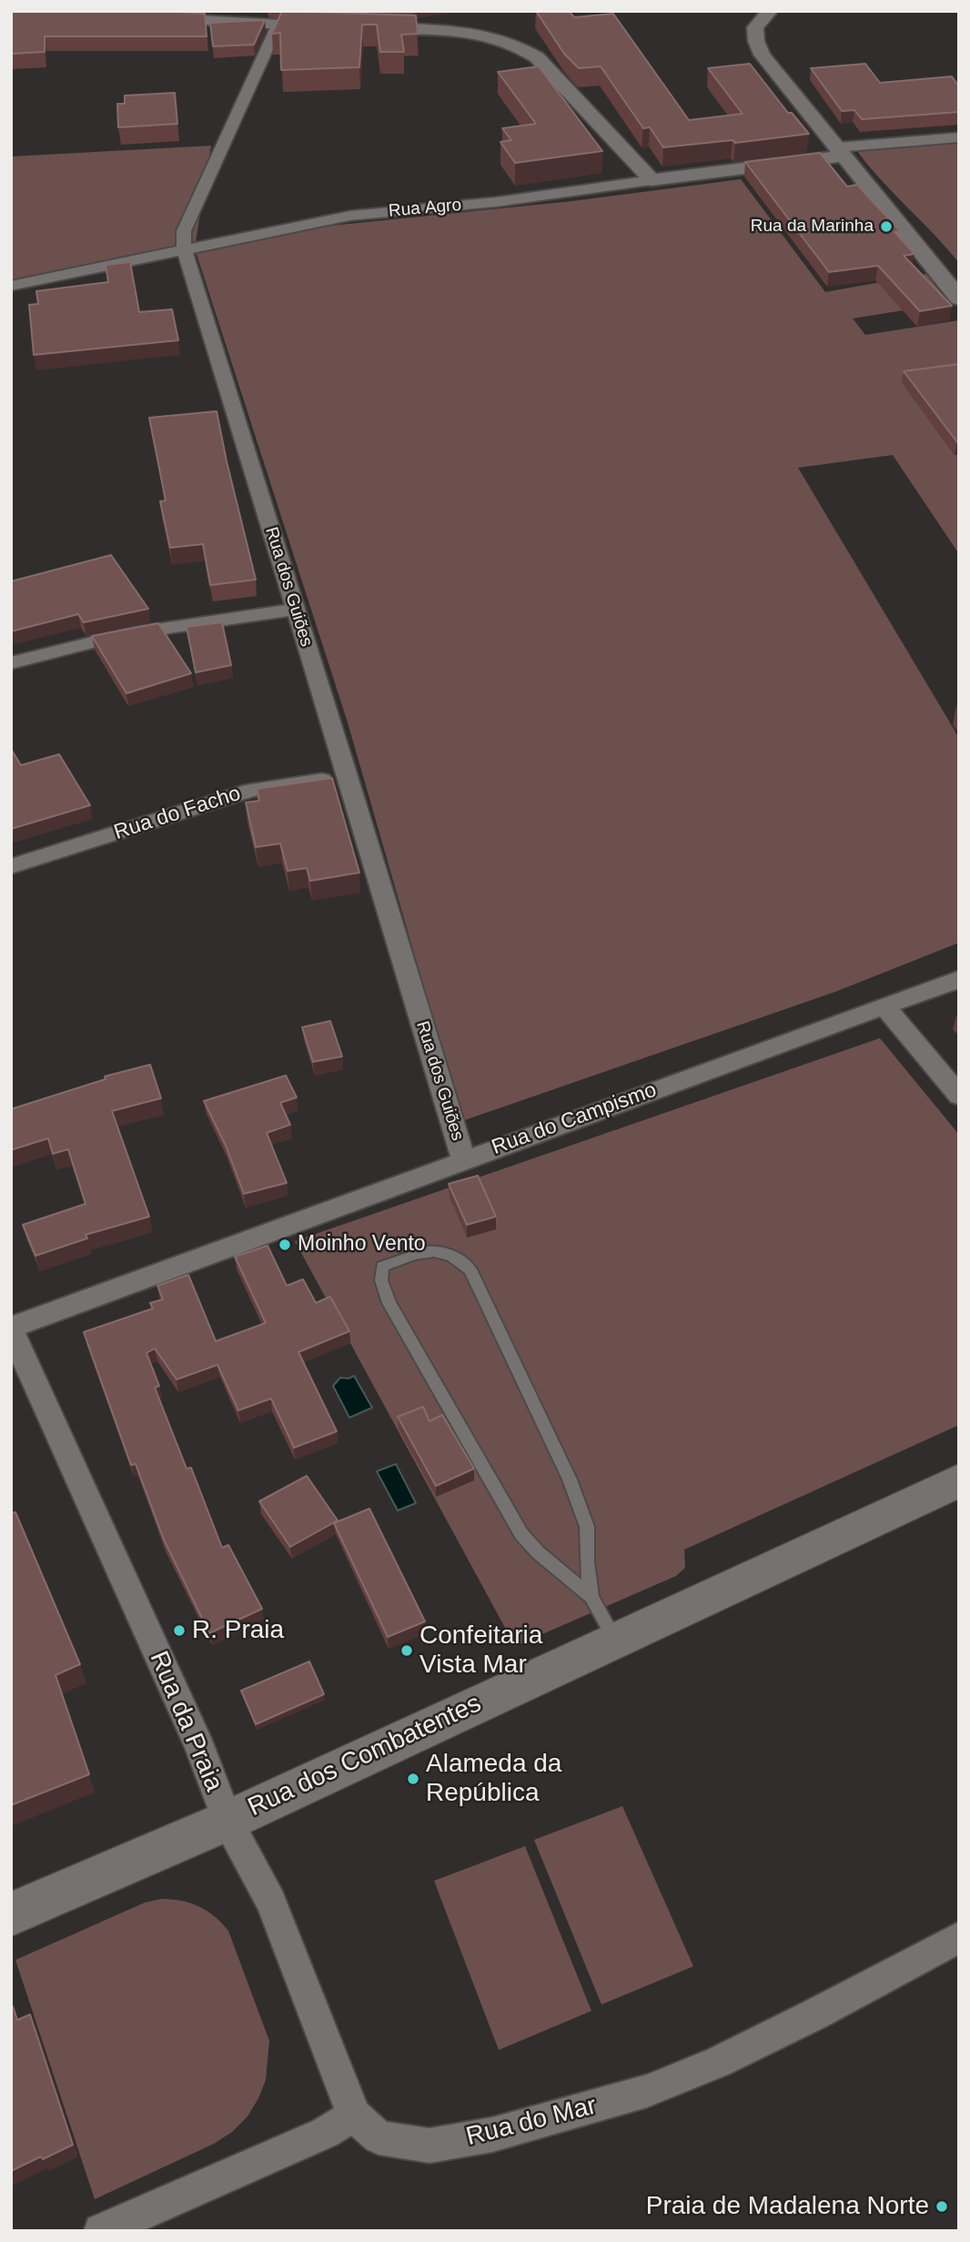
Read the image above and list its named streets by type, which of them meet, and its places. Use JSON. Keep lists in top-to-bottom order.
{
  "streets": {
    "main road": ["Rua dos Combatentes"],
    "street": [
      "Rua Agro",
      "Rua dos Guiões",
      "Rua do Facho",
      "Rua do Campismo",
      "Rua da Praia",
      "Rua do Mar"
    ]
  },
  "crossings": [
    ["Rua Agro", "Rua dos Guiões"],
    ["Rua dos Guiões", "Rua do Facho"],
    ["Rua dos Guiões", "Rua do Campismo"],
    ["Rua do Campismo", "Rua da Praia"],
    ["Rua da Praia", "Rua dos Combatentes"],
    ["Rua da Praia", "Rua do Mar"]
  ],
  "places": [
    "Rua da Marinha",
    "Moinho Vento",
    "R. Praia",
    "Confeitaria Vista Mar",
    "Alameda da República",
    "Praia de Madalena Norte"
  ]
}
